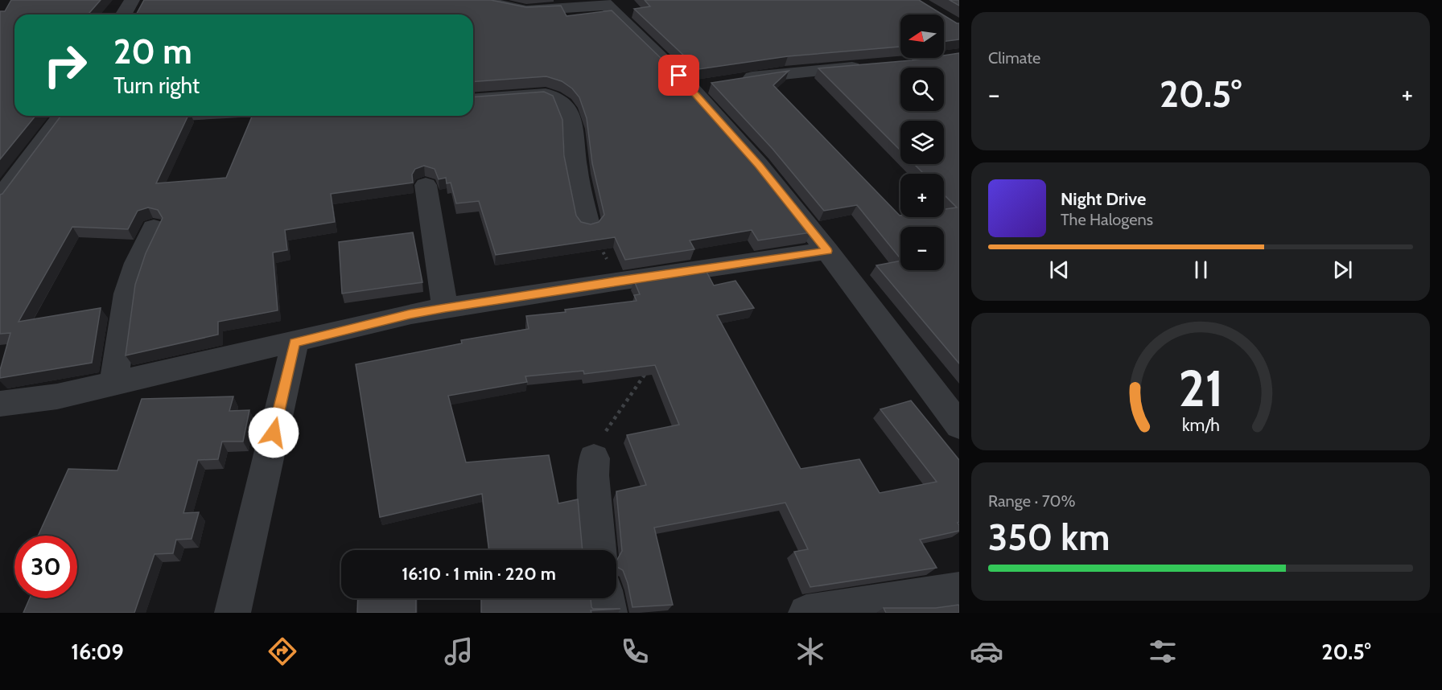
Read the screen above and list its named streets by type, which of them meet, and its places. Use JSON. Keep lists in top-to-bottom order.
{
  "north": "left",
  "page": {
    "tile": [
      "Climate",
      ["Range · 70%", "350 km"]
    ],
    "map_buttons": ["+", "−"],
    "turn": ["20 m", "Turn right"],
    "heat": ["−", "20.5°", "+"],
    "song": ["Night Drive", "The Halogens"],
    "limit": "30",
    "trip": "16:10 · 1 min · 220 m",
    "tabs": ["16:09", "20.5°"],
    "gauge": ["21", "km/h"]
  }
}
